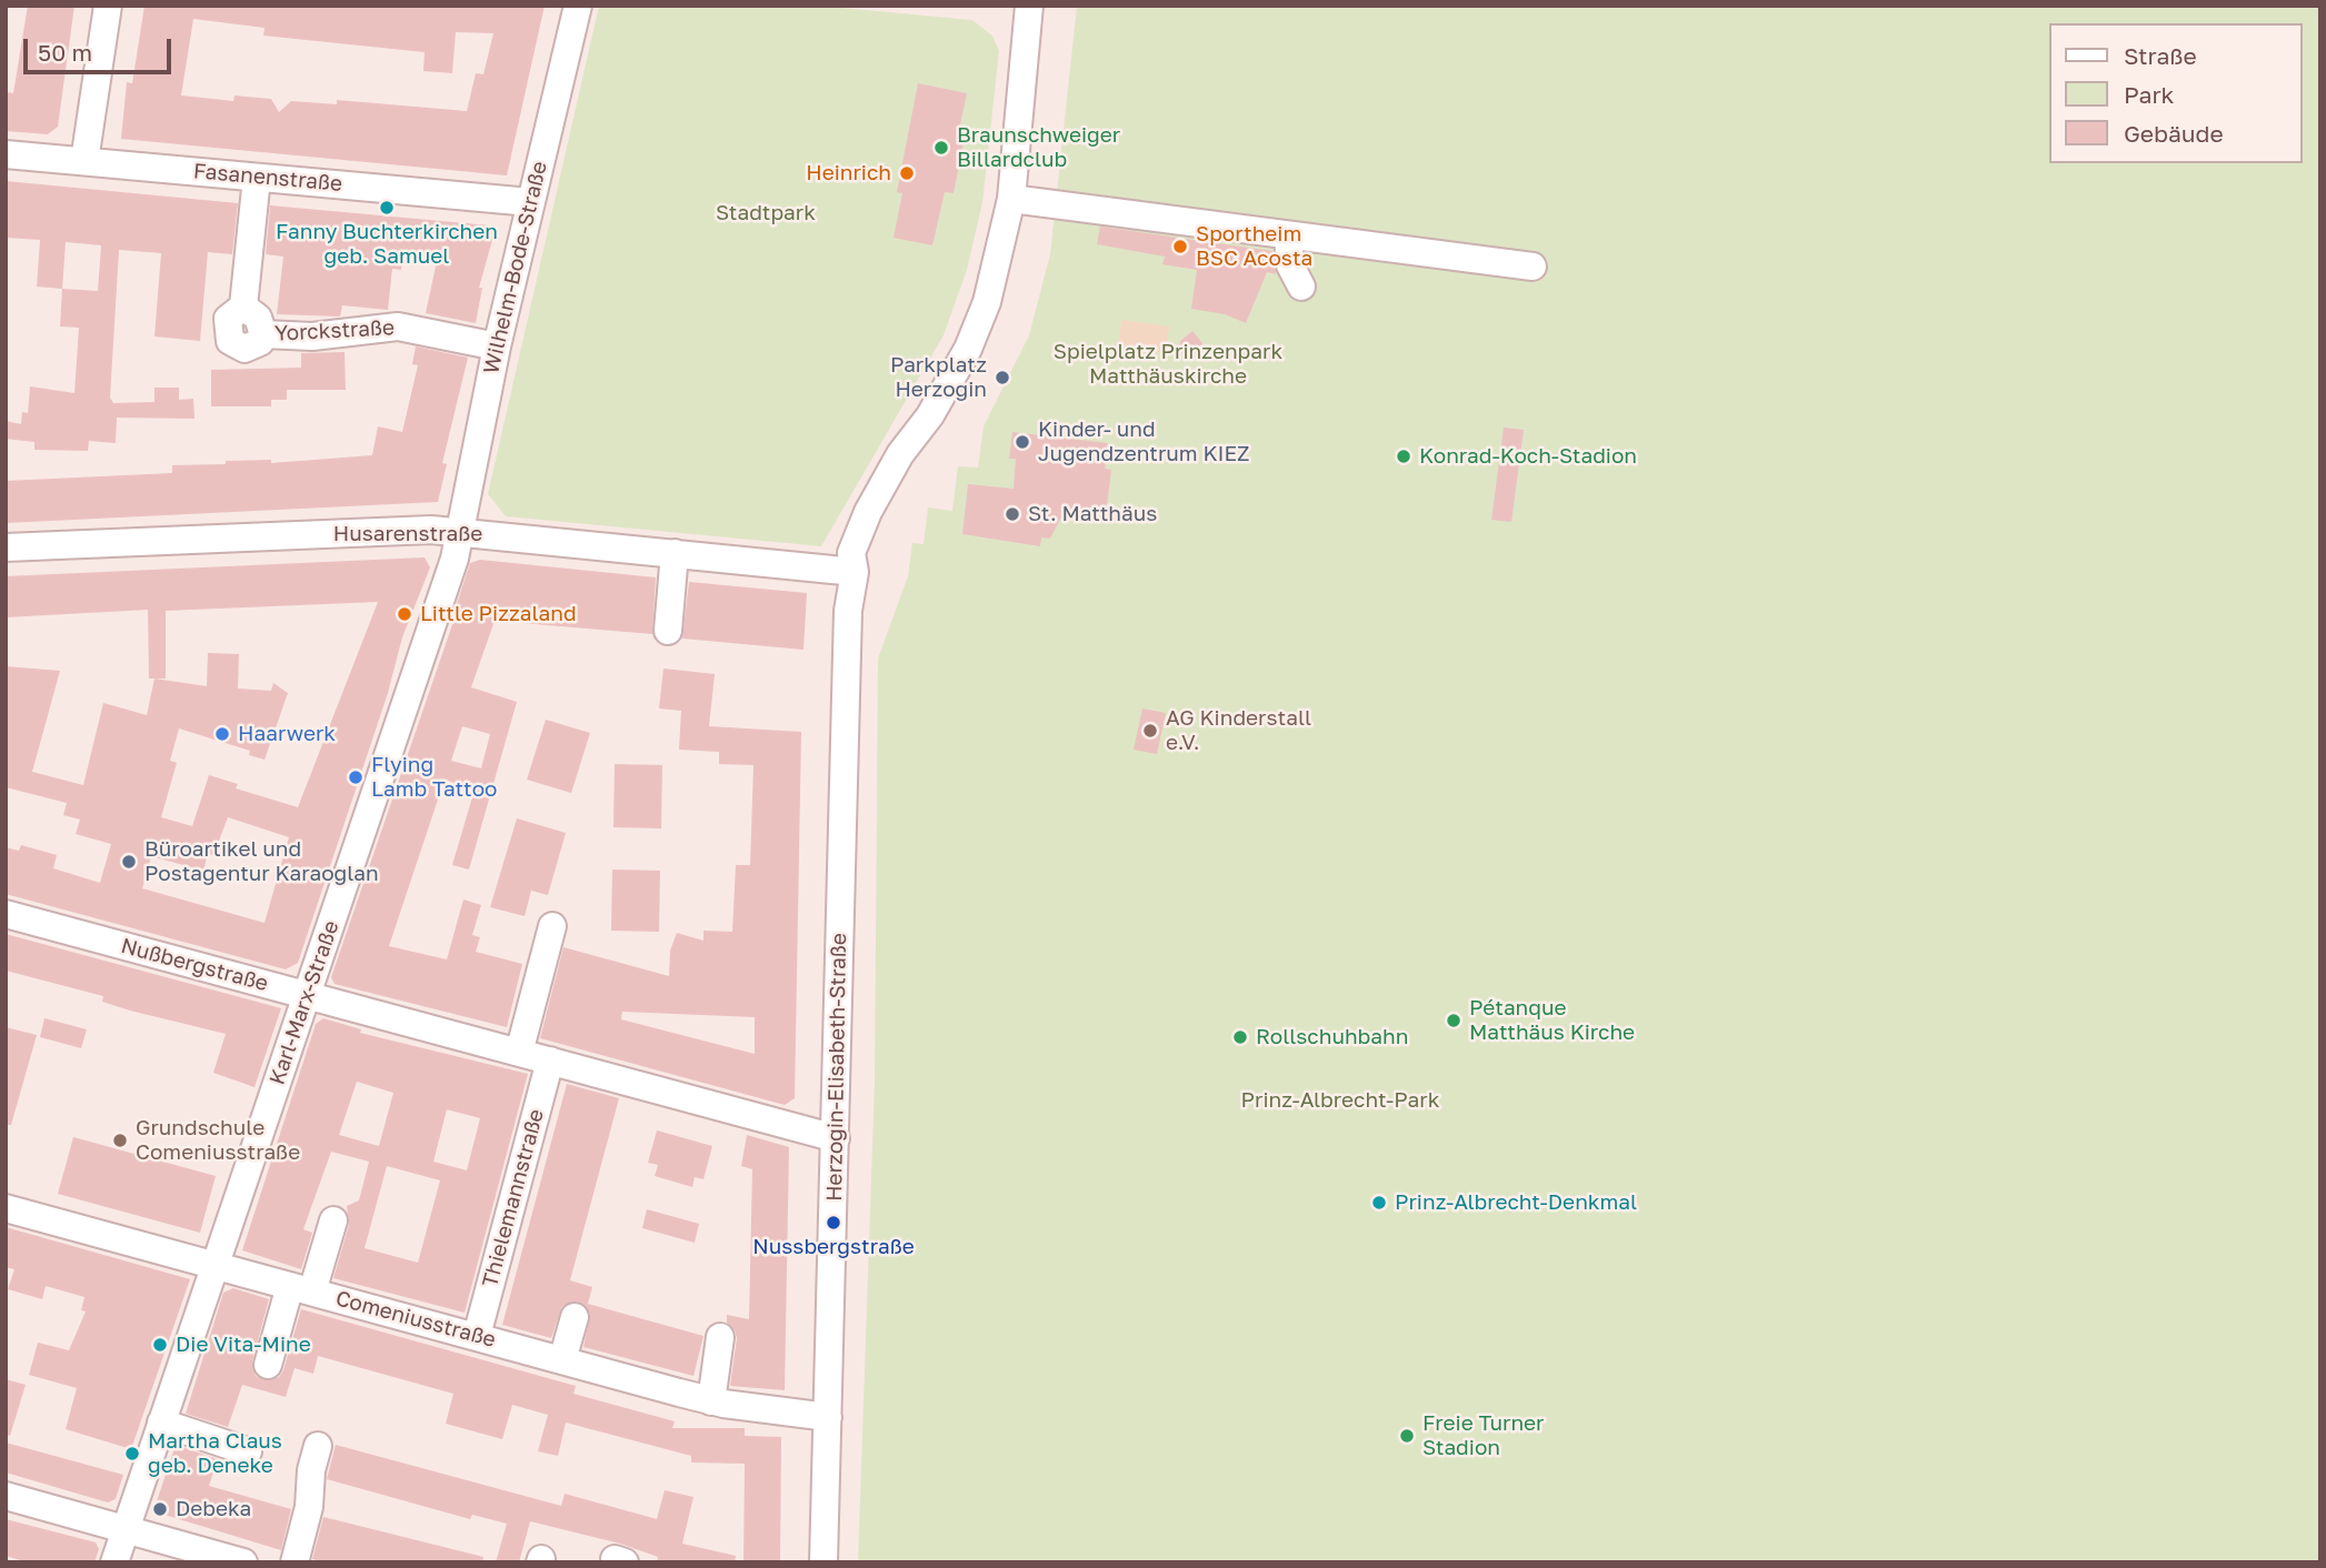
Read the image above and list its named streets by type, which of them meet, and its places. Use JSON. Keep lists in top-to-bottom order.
{
  "streets": {
    "street": [
      "Fasanenstraße",
      "Wilhelm-Bode-Straße",
      "Yorckstraße",
      "Husarenstraße",
      "Nußbergstraße",
      "Karl-Marx-Straße",
      "Herzogin-Elisabeth-Straße",
      "Thielemannstraße",
      "Comeniusstraße"
    ]
  },
  "crossings": [
    ["Fasanenstraße", "Wilhelm-Bode-Straße"],
    ["Fasanenstraße", "Yorckstraße"],
    ["Wilhelm-Bode-Straße", "Yorckstraße"],
    ["Wilhelm-Bode-Straße", "Husarenstraße"],
    ["Wilhelm-Bode-Straße", "Karl-Marx-Straße"],
    ["Husarenstraße", "Karl-Marx-Straße"],
    ["Husarenstraße", "Herzogin-Elisabeth-Straße"],
    ["Nußbergstraße", "Karl-Marx-Straße"],
    ["Nußbergstraße", "Herzogin-Elisabeth-Straße"],
    ["Nußbergstraße", "Thielemannstraße"],
    ["Karl-Marx-Straße", "Comeniusstraße"],
    ["Herzogin-Elisabeth-Straße", "Comeniusstraße"],
    ["Thielemannstraße", "Comeniusstraße"]
  ],
  "parks": ["Stadtpark", "Spielplatz Prinzenpark Matthäuskirche", "Prinz-Albrecht-Park"],
  "places": [
    "Braunschweiger Billardclub",
    "Heinrich",
    "Fanny Buchterkirchen geb. Samuel",
    "Sportheim BSC Acosta",
    "Parkplatz Herzogin",
    "Kinder- und Jugendzentrum KIEZ",
    "Konrad-Koch-Stadion",
    "St. Matthäus",
    "Little Pizzaland",
    "AG Kinderstall e.V.",
    "Haarwerk",
    "Flying Lamb Tattoo",
    "Büroartikel und Postagentur Karaoglan",
    "Pétanque Matthäus Kirche",
    "Rollschuhbahn",
    "Grundschule Comeniusstraße",
    "Prinz-Albrecht-Denkmal",
    "Nussbergstraße",
    "Die Vita-Mine",
    "Freie Turner Stadion",
    "Martha Claus geb. Deneke",
    "Debeka"
  ],
  "legend": ["Straße", "Park", "Gebäude"],
  "scale_bar": "50 m"
}
